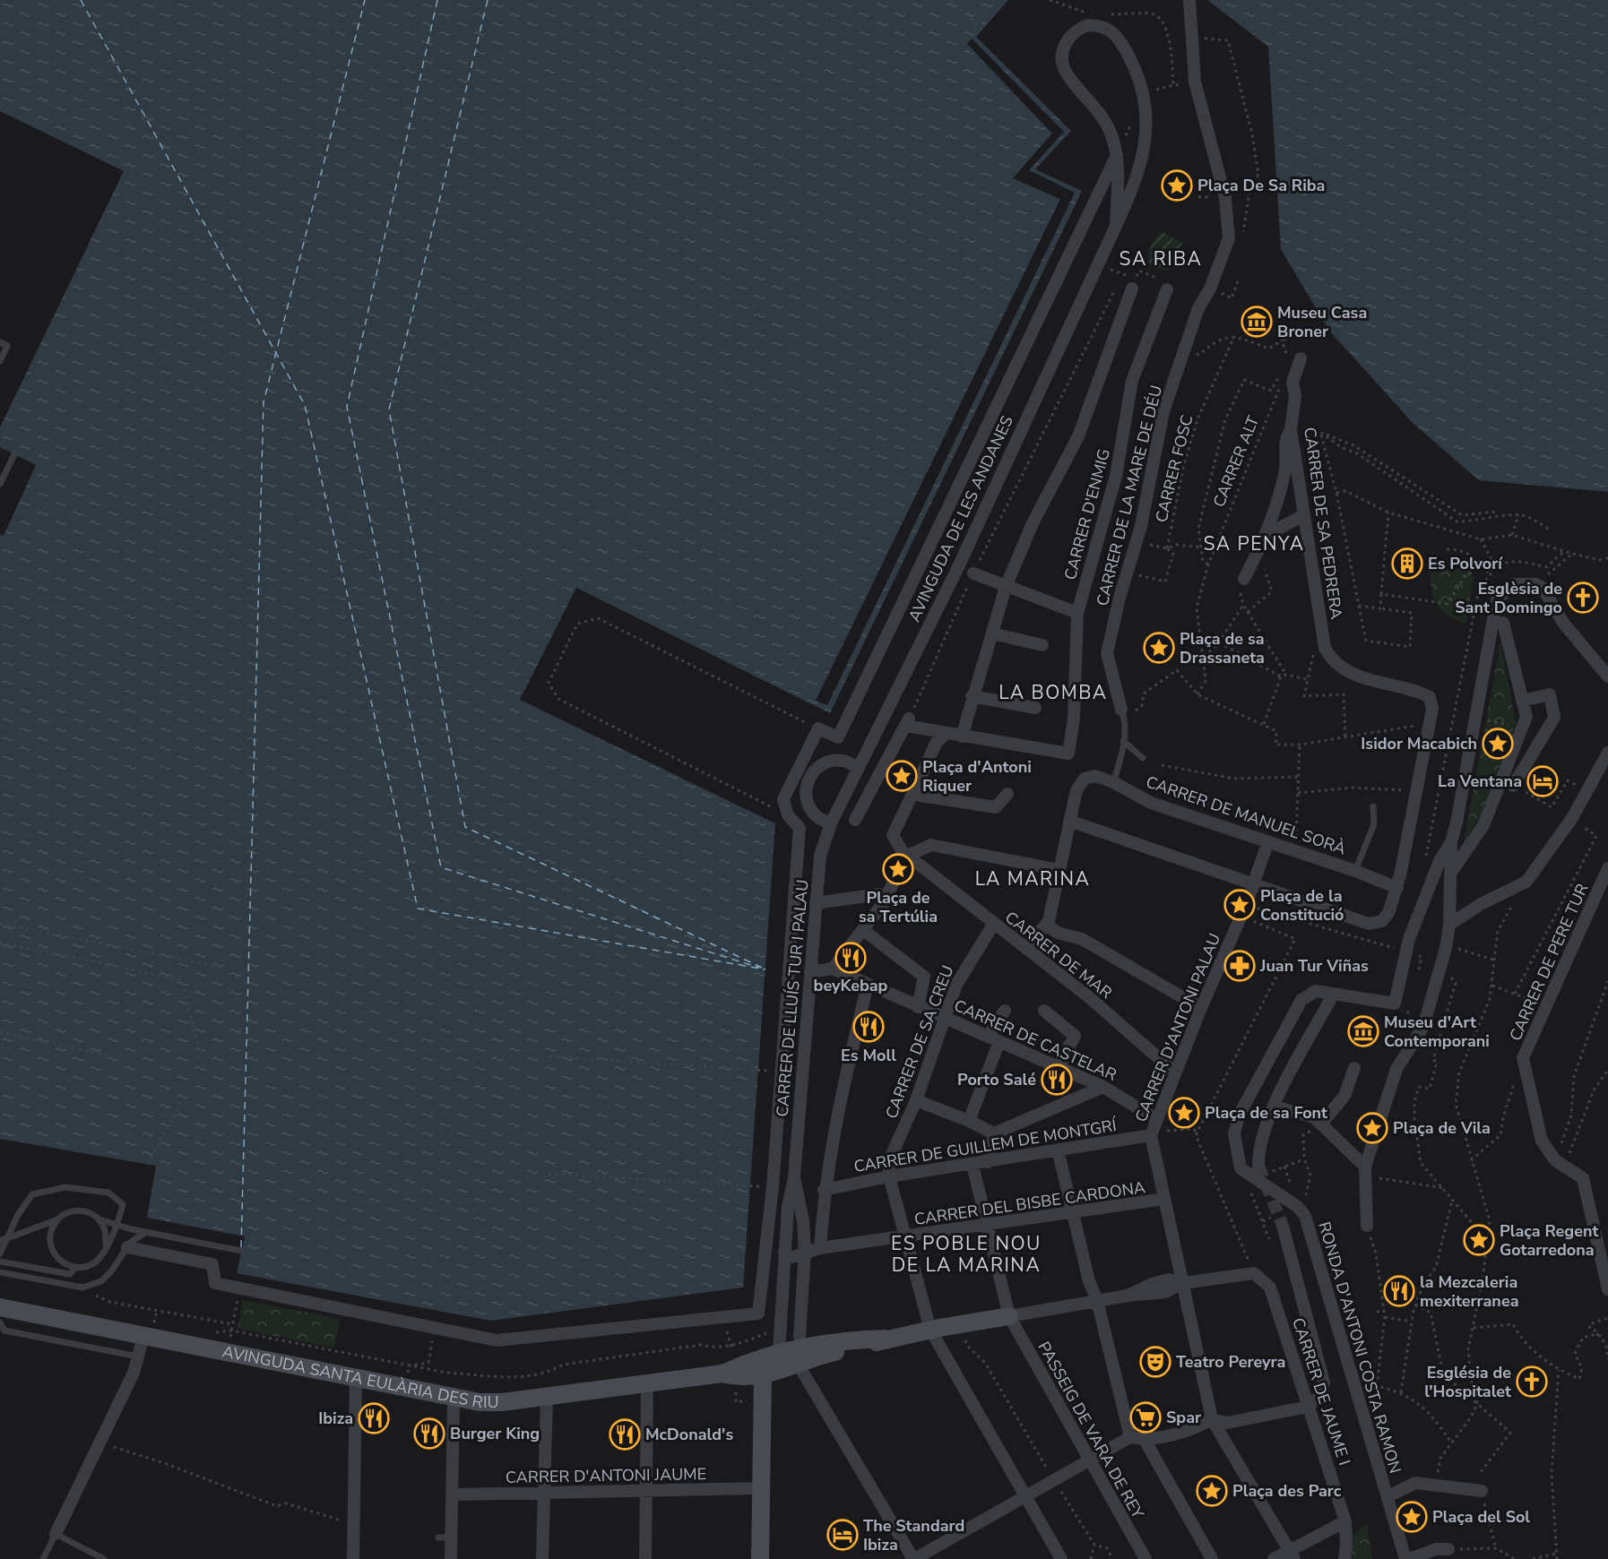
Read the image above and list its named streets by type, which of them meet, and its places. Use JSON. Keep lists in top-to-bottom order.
{
  "streets": {
    "street": [
      "CARRER DE LA MARE DE DÉU",
      "CARRER D'ENMIG",
      "AVINGUDA DE LES ANDANES",
      "CARRER DE SA PEDRERA",
      "CARRER DE MANUEL SORÀ",
      "CARRER DE MAR",
      "CARRER DE PERE TUR",
      "CARRER DE LLUÍS TUR I PALAU",
      "CARRER D'ANTONI PALAU",
      "CARRER DE CASTELAR",
      "CARRER DE SA CREU",
      "CARRER DE GUILLEM DE MONTGRÍ",
      "CARRER DEL BISBE CARDONA",
      "RONDA D'ANTONI COSTA RAMON",
      "AVINGUDA SANTA EULÀRIA DES RIU",
      "CARRER DE JAUME I",
      "PASSEIG DE VARA DE REY",
      "CARRER D'ANTONI JAUME"
    ],
    "path": ["CARRER ALT", "CARRER FOSC"]
  },
  "crossings": [
    ["CARRER FOSC", "CARRER DE LA MARE DE DÉU"],
    ["CARRER DE LA MARE DE DÉU", "CARRER DE MANUEL SORÀ"],
    ["AVINGUDA DE LES ANDANES", "CARRER DE LLUÍS TUR I PALAU"],
    ["CARRER DE MANUEL SORÀ", "CARRER D'ANTONI PALAU"],
    ["CARRER DE MAR", "CARRER D'ANTONI PALAU"],
    ["CARRER DE MAR", "CARRER DE SA CREU"],
    ["CARRER DE LLUÍS TUR I PALAU", "CARRER DEL BISBE CARDONA"],
    ["CARRER DE LLUÍS TUR I PALAU", "AVINGUDA SANTA EULÀRIA DES RIU"],
    ["CARRER D'ANTONI PALAU", "CARRER DE CASTELAR"],
    ["CARRER D'ANTONI PALAU", "CARRER DE GUILLEM DE MONTGRÍ"],
    ["CARRER DE CASTELAR", "CARRER DE SA CREU"],
    ["CARRER DE CASTELAR", "CARRER DE GUILLEM DE MONTGRÍ"],
    ["CARRER DE SA CREU", "CARRER DE GUILLEM DE MONTGRÍ"],
    ["CARRER DE GUILLEM DE MONTGRÍ", "PASSEIG DE VARA DE REY"],
    ["CARRER DEL BISBE CARDONA", "PASSEIG DE VARA DE REY"]
  ],
  "districts": [
    "SA RIBA",
    "SA PENYA",
    "LA BOMBA",
    "LA MARINA",
    "ES POBLE NOU DE LA MARINA"
  ],
  "places": {
    "place": [
      "Plaça De Sa Riba",
      "Plaça de sa Drassaneta",
      "Isidor Macabich",
      "Plaça d'Antoni Riquer",
      "Plaça de sa Tertúlia",
      "Plaça de la Constitució",
      "Plaça de sa Font",
      "Plaça de Vila",
      "Plaça Regent Gotarredona",
      "Plaça des Parc",
      "Plaça del Sol"
    ],
    "museum": ["Museu Casa Broner", "Museu d'Art Contemporani"],
    "building": ["Es Polvorí"],
    "church": ["Esglèsia de Sant Domingo", "Església de l'Hospitalet"],
    "hotel": ["La Ventana", "The Standard Ibiza"],
    "restaurant": [
      "beyKebap",
      "Es Moll",
      "Porto Salé",
      "la Mezcaleria mexiterranea",
      "Ibiza",
      "Burger King",
      "McDonald's"
    ],
    "pharmacy": ["Juan Tur Viñas"],
    "theatre": ["Teatro Pereyra"],
    "supermarket": ["Spar"]
  }
}
